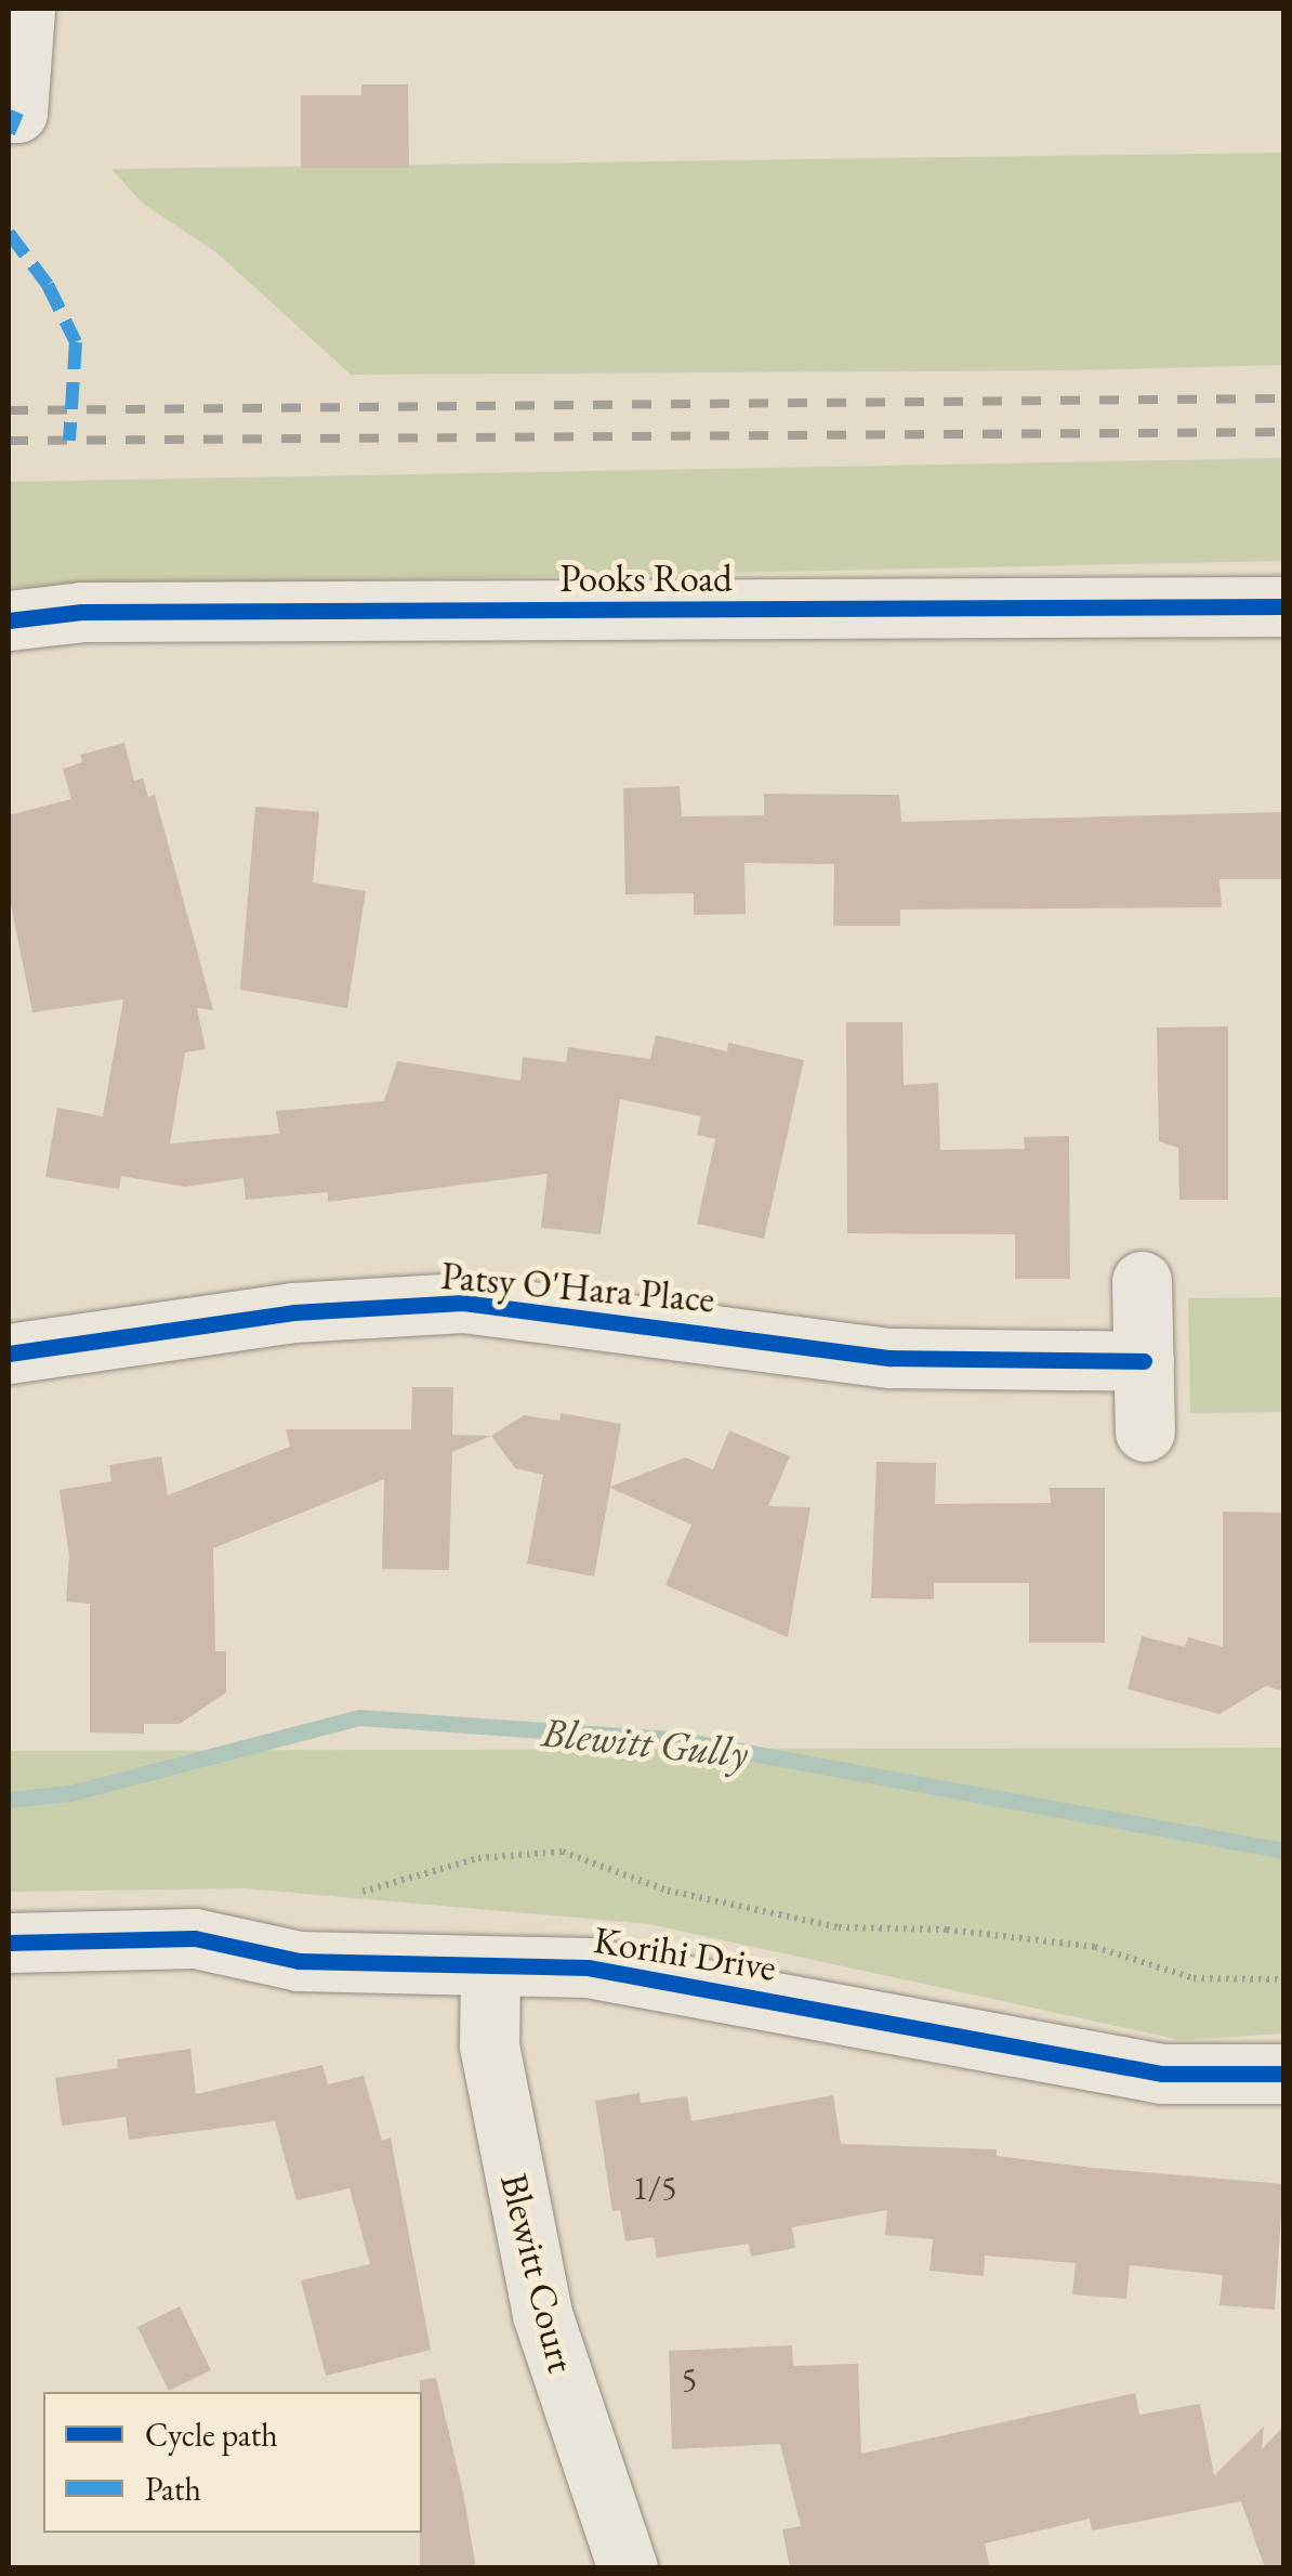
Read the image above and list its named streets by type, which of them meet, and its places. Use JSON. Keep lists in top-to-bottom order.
{
  "streets": {
    "street": [
      "Pooks Road",
      "Patsy O'Hara Place",
      "Korihi Drive",
      "Blewitt Court"
    ]
  },
  "crossings": [
    ["Korihi Drive", "Blewitt Court"]
  ],
  "water": ["Blewitt Gully"],
  "house_numbers": ["1/5", "5"],
  "legend": ["Cycle path", "Path"]
}
